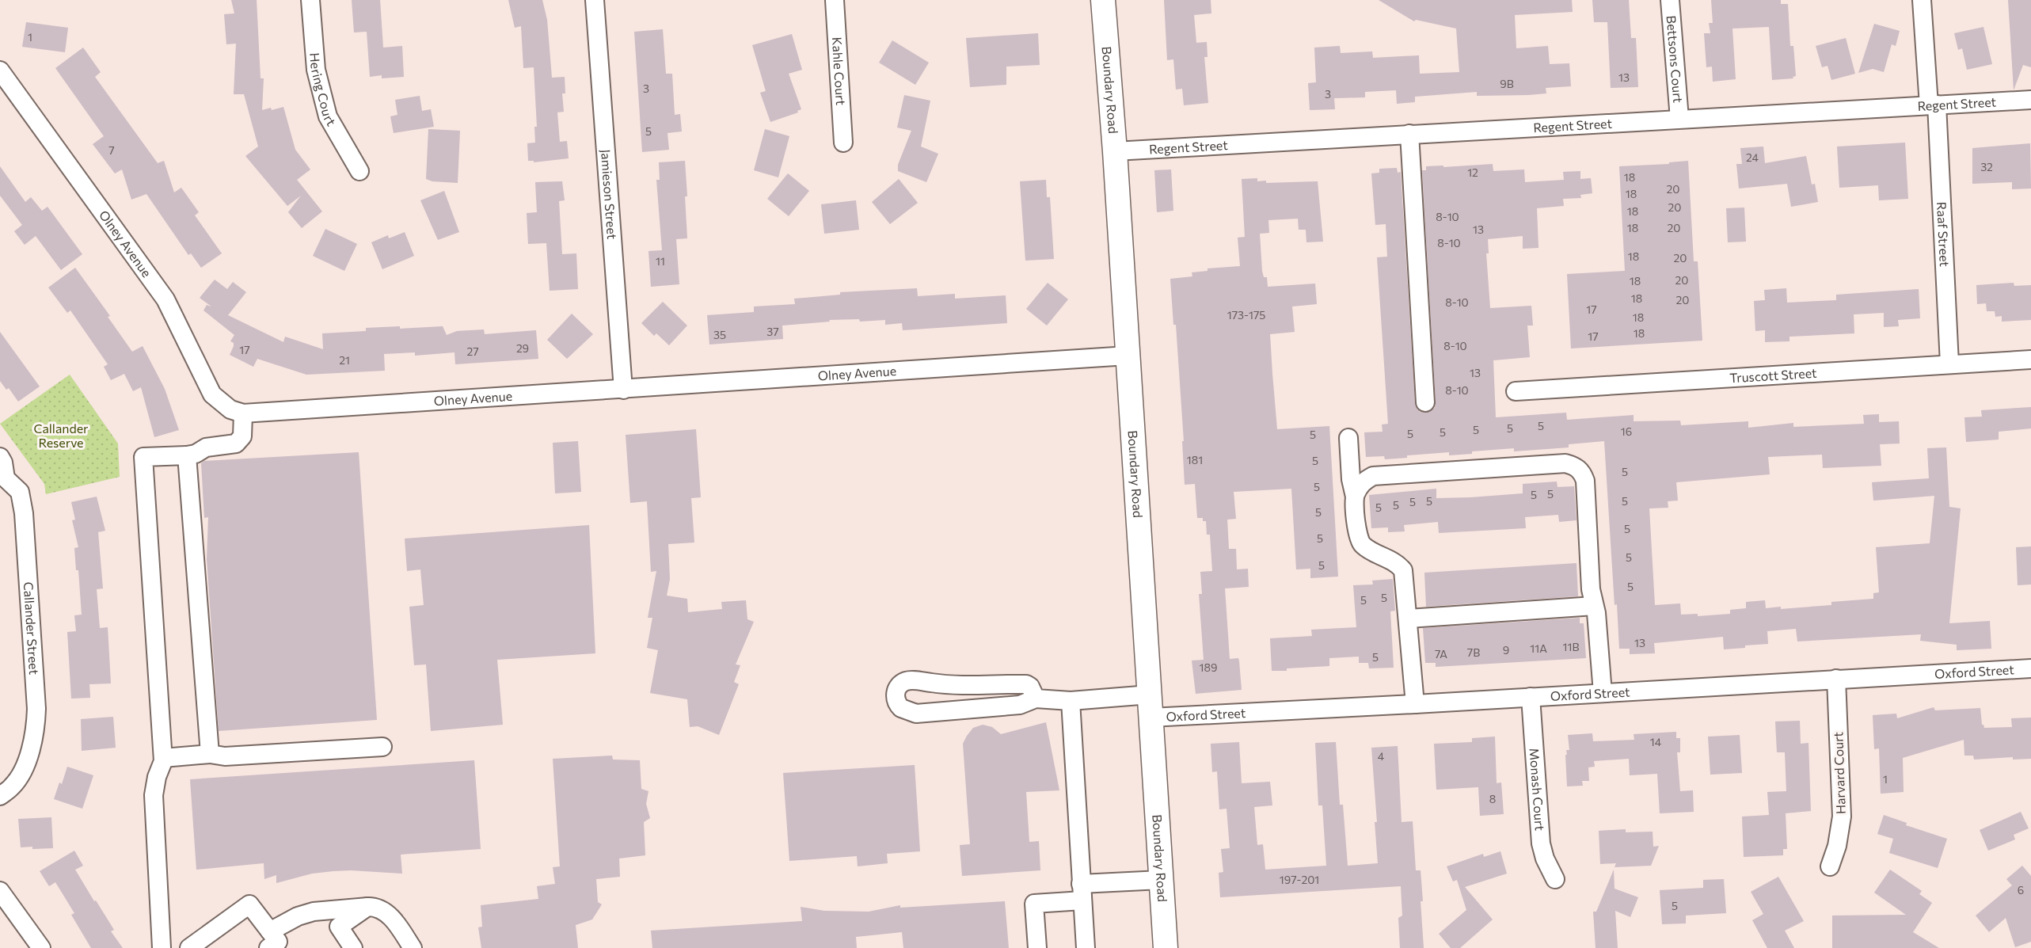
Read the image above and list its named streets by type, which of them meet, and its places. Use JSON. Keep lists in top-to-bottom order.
{
  "streets": {
    "main road": ["Boundary Road"],
    "street": [
      "Bettsons Court",
      "Kahle Court",
      "Hering Court",
      "Regent Street",
      "Jamieson Street",
      "Raaf Street",
      "Olney Avenue",
      "Truscott Street",
      "Callander Street",
      "Oxford Street",
      "Harvard Court",
      "Monash Court"
    ]
  },
  "crossings": [
    ["Bettsons Court", "Regent Street"],
    ["Boundary Road", "Regent Street"],
    ["Boundary Road", "Olney Avenue"],
    ["Boundary Road", "Oxford Street"],
    ["Regent Street", "Raaf Street"],
    ["Jamieson Street", "Olney Avenue"],
    ["Raaf Street", "Truscott Street"],
    ["Oxford Street", "Harvard Court"],
    ["Oxford Street", "Monash Court"]
  ],
  "parks": ["Callander Reserve"],
  "house_numbers": [
    "1",
    "13",
    "9B",
    "3",
    "3",
    "5",
    "7",
    "24",
    "32",
    "12",
    "18",
    "20",
    "18",
    "20",
    "18",
    "8-10",
    "18",
    "20",
    "13",
    "8-10",
    "18",
    "20",
    "11",
    "20",
    "18",
    "18",
    "20",
    "8-10",
    "17",
    "173-175",
    "18",
    "37",
    "18",
    "35",
    "17",
    "8-10",
    "29",
    "17",
    "27",
    "21",
    "13",
    "8-10",
    "5",
    "5",
    "5",
    "16",
    "5",
    "5",
    "5",
    "181",
    "5",
    "5",
    "5",
    "5",
    "5",
    "5",
    "5",
    "5",
    "5",
    "5",
    "5",
    "5",
    "5",
    "5",
    "5",
    "5",
    "5",
    "5",
    "13",
    "11B",
    "11A",
    "9",
    "7B",
    "7A",
    "5",
    "189",
    "14",
    "4",
    "1",
    "8",
    "197-201",
    "6",
    "5"
  ]
}
